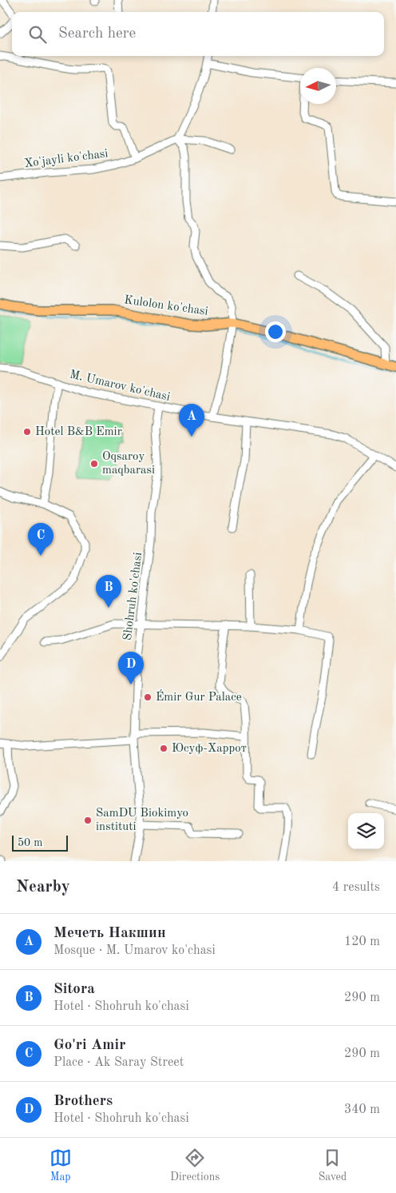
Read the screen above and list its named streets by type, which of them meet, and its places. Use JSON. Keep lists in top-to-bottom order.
{
  "streets": {
    "main road": ["Kulolon ko'chasi"],
    "street": ["Xo'jayli ko'chasi", "M. Umarov ko'chasi", "Shohruh ko'chasi"]
  },
  "crossings": [
    ["M. Umarov ko'chasi", "Shohruh ko'chasi"]
  ],
  "places": [
    "Hotel B&B Emir",
    "Oqsaroy maqbarasi",
    "Émir Gur Palace",
    "Юсуф-Харрот",
    "SamDU Biokimyo instituti"
  ],
  "scale_bar": "50 m",
  "north": "left",
  "page": {
    "search": "Search here",
    "pins": [
      "A",
      "C",
      "B",
      "D"
    ],
    "scale": "50 m",
    "heading": ["Nearby", "4 results"],
    "list": [
      {
        "mark": "A",
        "name": "Мечеть Накшин",
        "note": "Mosque · M. Umarov ko'chasi",
        "value": "120 m"
      },
      {
        "mark": "B",
        "name": "Sitora",
        "note": "Hotel · Shohruh ko'chasi",
        "value": "290 m"
      },
      {
        "mark": "C",
        "name": "Go'ri Amir",
        "note": "Place · Ak Saray Street",
        "value": "290 m"
      },
      {
        "mark": "D",
        "name": "Brothers",
        "note": "Hotel · Shohruh ko'chasi",
        "value": "340 m"
      }
    ],
    "nav": ["Map", "Directions", "Saved"]
  }
}
